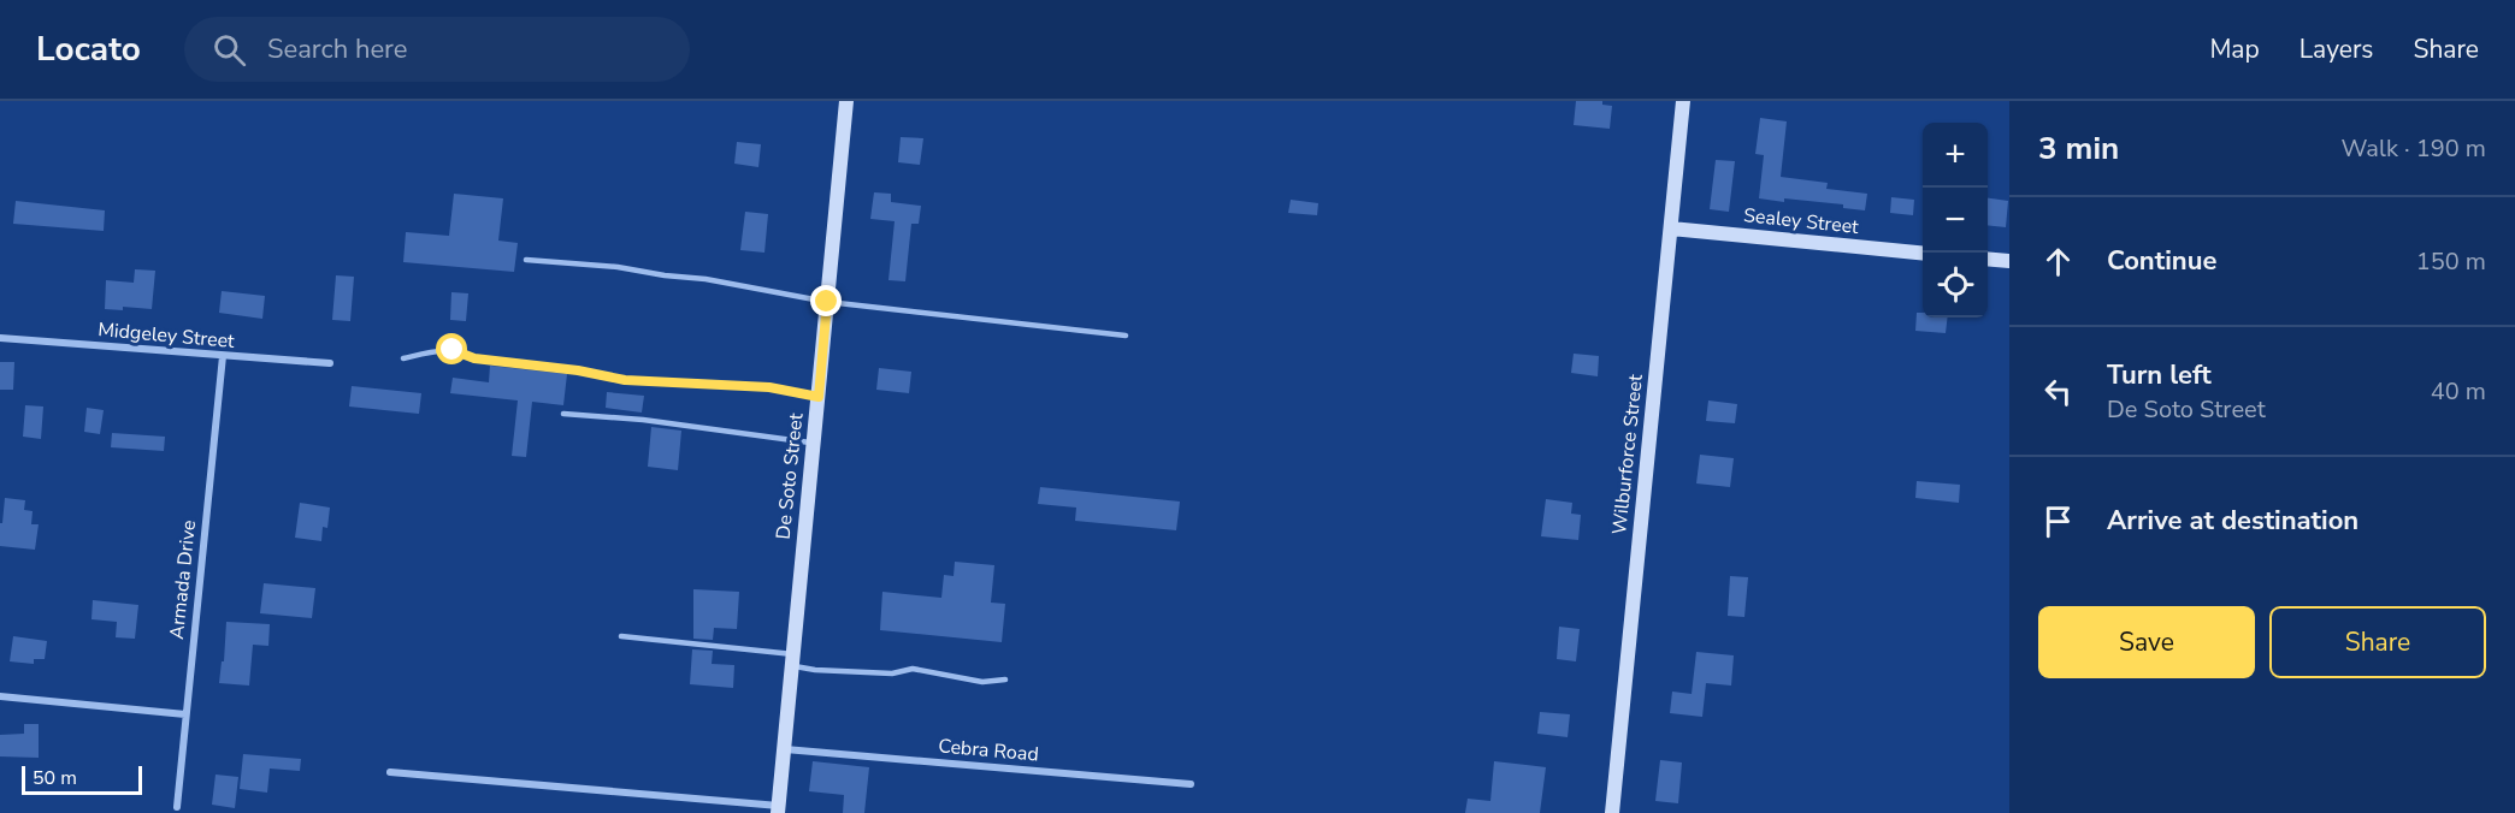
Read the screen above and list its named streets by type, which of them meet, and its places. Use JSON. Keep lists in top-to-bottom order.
{
  "streets": {
    "street": [
      "Sealey Street",
      "Midgeley Street",
      "Wilburforce Street",
      "De Soto Street",
      "Armada Drive",
      "Cebra Road"
    ]
  },
  "crossings": [
    ["Sealey Street", "Wilburforce Street"],
    ["Midgeley Street", "Armada Drive"],
    ["De Soto Street", "Cebra Road"]
  ],
  "scale_bar": "50 m",
  "page": {
    "header": "Locato",
    "search": "Search here",
    "nav": ["Map", "Layers", "Share"],
    "heading": ["3 min", "Walk · 190 m"],
    "map_buttons": ["+", "−"],
    "list": [
      ["Continue", "150 m"],
      ["Turn left", "De Soto Street", "40 m"],
      "Arrive at destination"
    ],
    "buttons": ["Save", "Share"],
    "scale": "50 m"
  }
}
